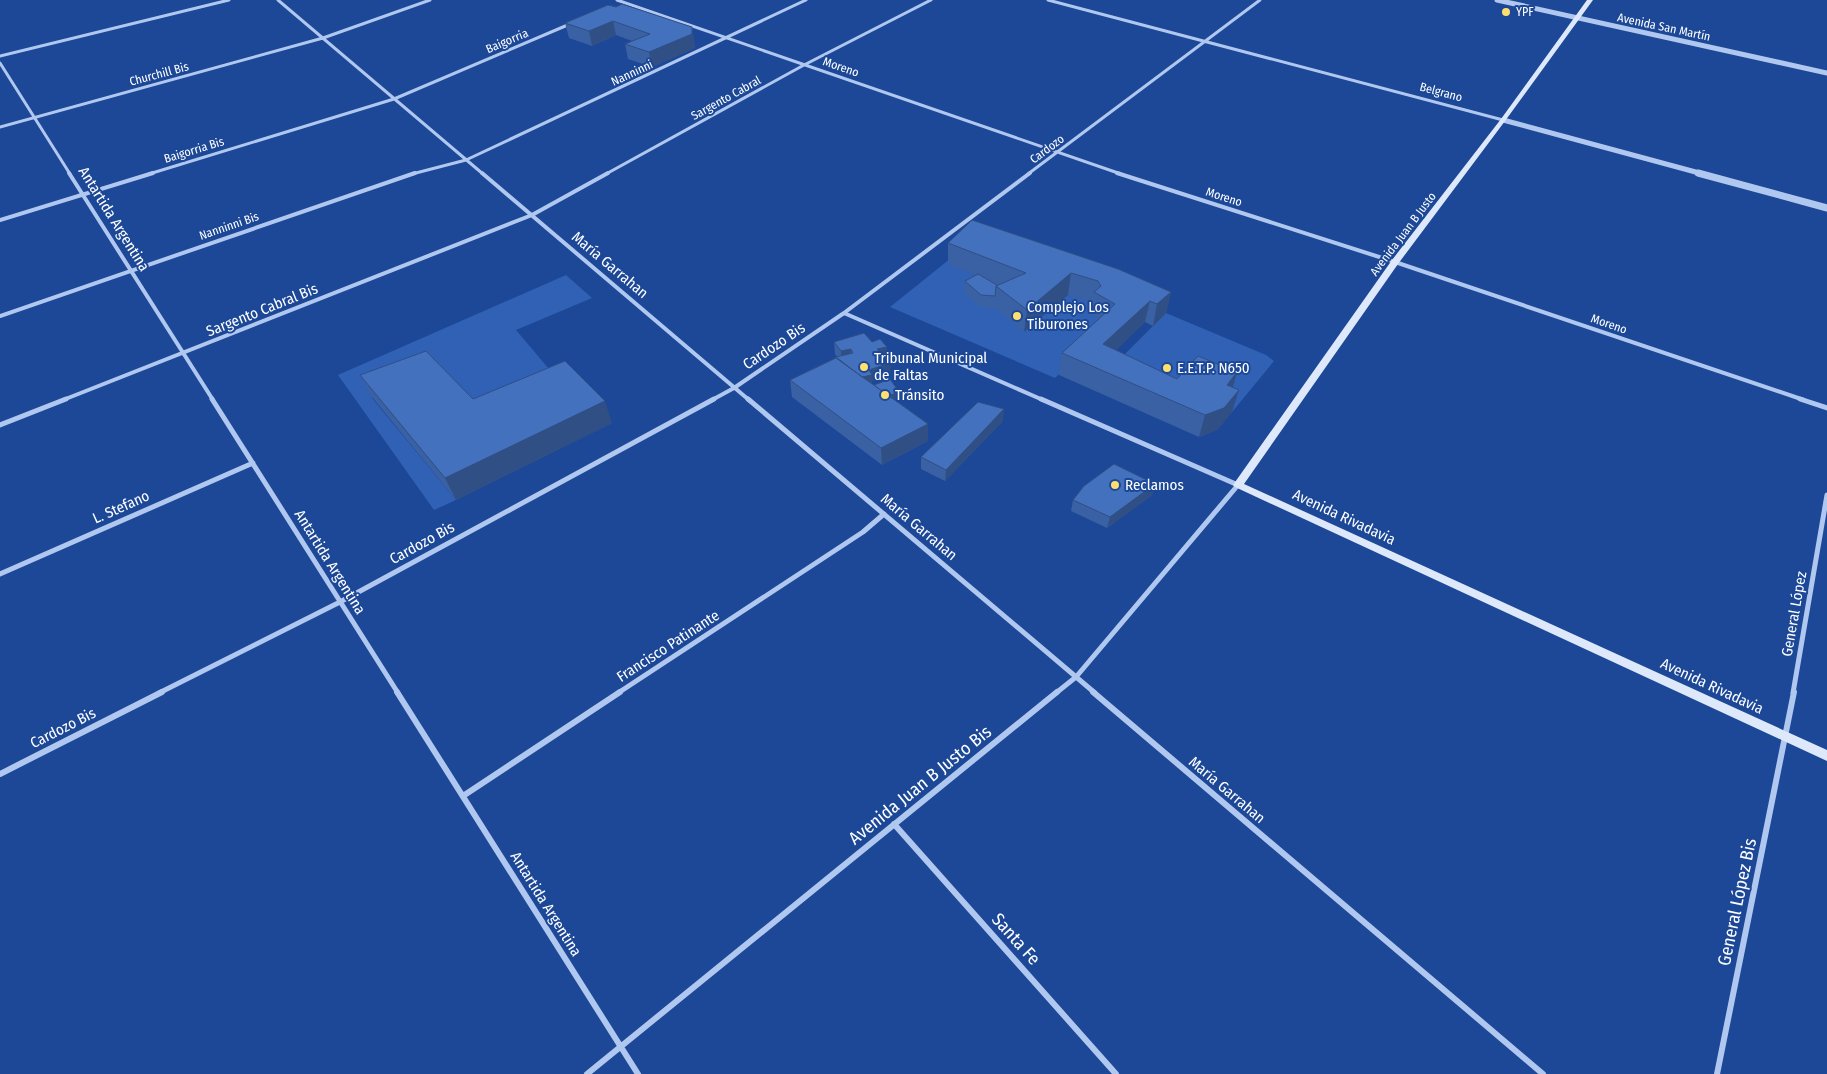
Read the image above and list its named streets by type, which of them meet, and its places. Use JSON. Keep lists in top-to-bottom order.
{
  "streets": {
    "main road": ["Avenida Juan B Justo", "Avenida Rivadavia"],
    "street": [
      "Avenida San Martín",
      "Baigorria",
      "Moreno",
      "Nanninni",
      "Churchill Bis",
      "Belgrano",
      "Sargento Cabral",
      "Cardozo",
      "Baigorria Bis",
      "Antartida Argentina",
      "Nanninni Bis",
      "María Garrahan",
      "Sargento Cabral Bis",
      "Cardozo Bis",
      "L. Stefano",
      "General López",
      "Francisco Patinante",
      "Avenida Juan B Justo Bis",
      "General López Bis",
      "Santa Fe"
    ]
  },
  "crossings": [
    ["Avenida San Martín", "Avenida Juan B Justo"],
    ["Baigorria", "Baigorria Bis"],
    ["Baigorria", "María Garrahan"],
    ["Moreno", "Nanninni"],
    ["Moreno", "Sargento Cabral"],
    ["Moreno", "Cardozo"],
    ["Moreno", "Avenida Juan B Justo"],
    ["Nanninni", "Nanninni Bis"],
    ["Nanninni", "María Garrahan"],
    ["Churchill Bis", "Antartida Argentina"],
    ["Churchill Bis", "María Garrahan"],
    ["Belgrano", "Cardozo"],
    ["Belgrano", "Avenida Juan B Justo"],
    ["Sargento Cabral", "María Garrahan"],
    ["Sargento Cabral", "Sargento Cabral Bis"],
    ["Cardozo", "Cardozo Bis"],
    ["Cardozo", "Avenida Rivadavia"],
    ["Baigorria Bis", "Antartida Argentina"],
    ["Baigorria Bis", "María Garrahan"],
    ["Antartida Argentina", "Nanninni Bis"],
    ["Antartida Argentina", "Sargento Cabral Bis"],
    ["Antartida Argentina", "Cardozo Bis"],
    ["Antartida Argentina", "L. Stefano"],
    ["Antartida Argentina", "Francisco Patinante"],
    ["Antartida Argentina", "Avenida Juan B Justo Bis"],
    ["Nanninni Bis", "María Garrahan"],
    ["Avenida Juan B Justo", "Avenida Rivadavia"],
    ["Avenida Juan B Justo", "Avenida Juan B Justo Bis"],
    ["María Garrahan", "Sargento Cabral Bis"],
    ["María Garrahan", "Cardozo Bis"],
    ["María Garrahan", "Francisco Patinante"],
    ["María Garrahan", "Avenida Juan B Justo Bis"],
    ["Cardozo Bis", "Avenida Rivadavia"],
    ["Avenida Rivadavia", "General López"],
    ["Avenida Rivadavia", "Avenida Juan B Justo Bis"],
    ["Avenida Rivadavia", "General López Bis"],
    ["General López", "General López Bis"],
    ["Avenida Juan B Justo Bis", "Santa Fe"]
  ],
  "places": [
    "YPF",
    "Complejo Los Tiburones",
    "Tribunal Municipal de Faltas",
    "E.E.T.P. N650",
    "Tránsito",
    "Reclamos"
  ]
}
